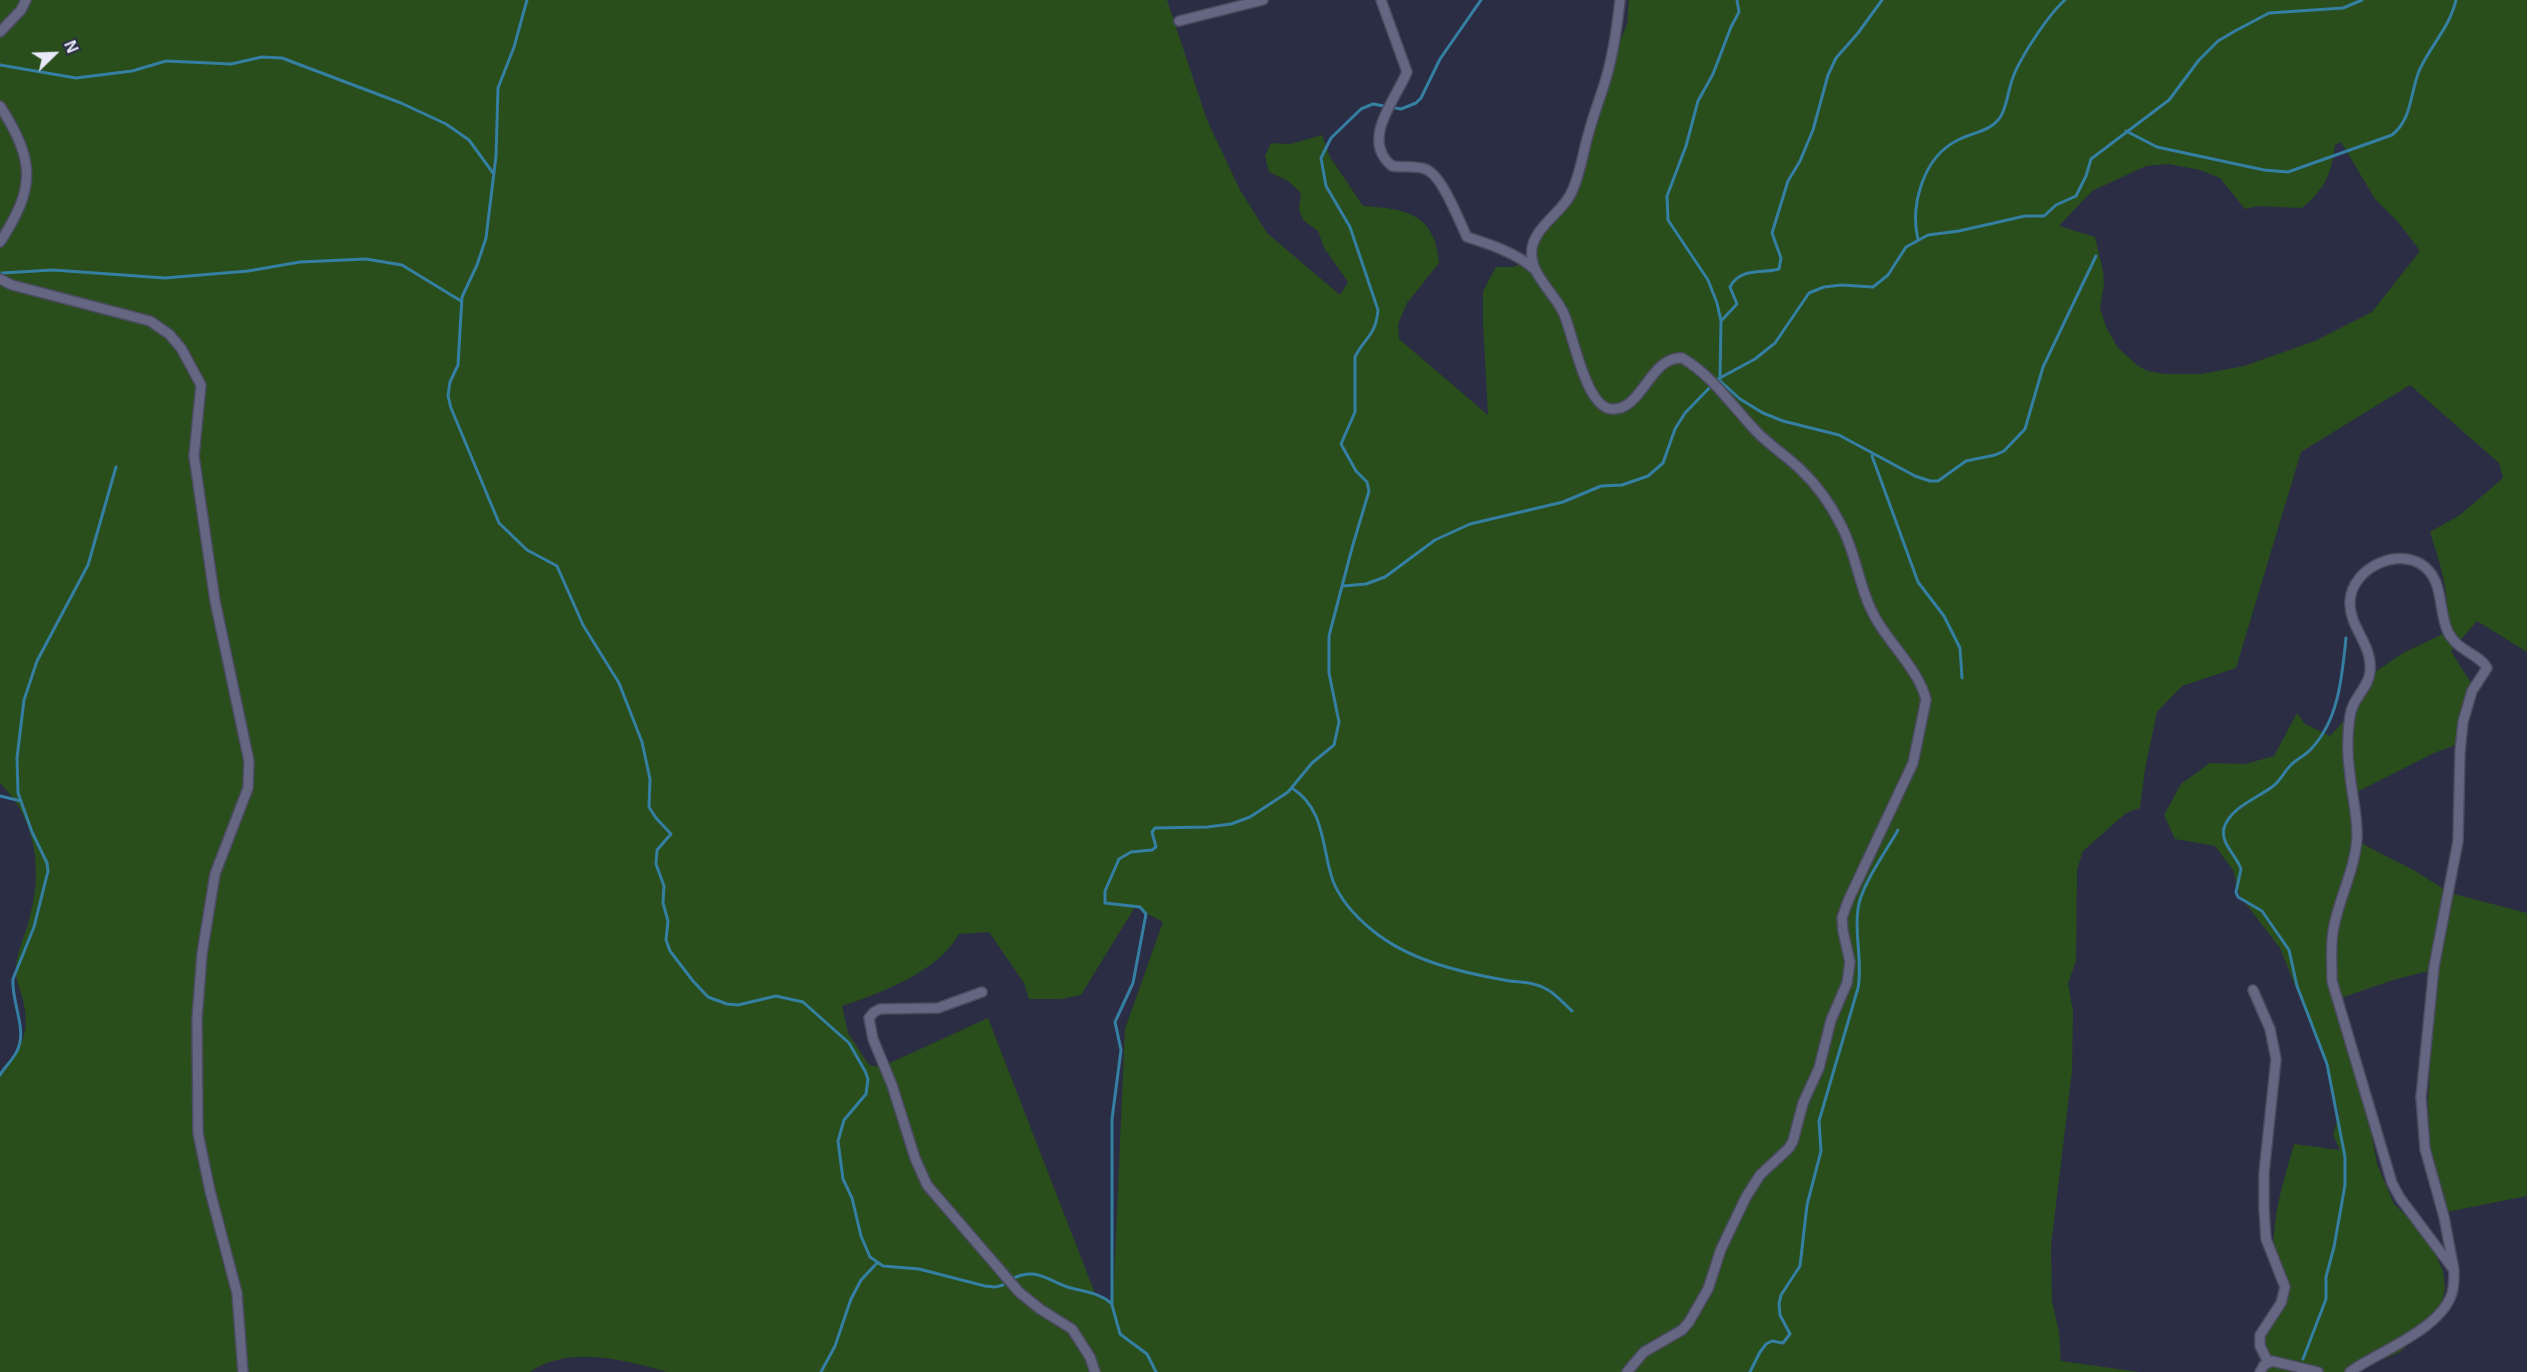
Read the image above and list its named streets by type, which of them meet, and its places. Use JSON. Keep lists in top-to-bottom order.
{
  "north": "top right"
}
